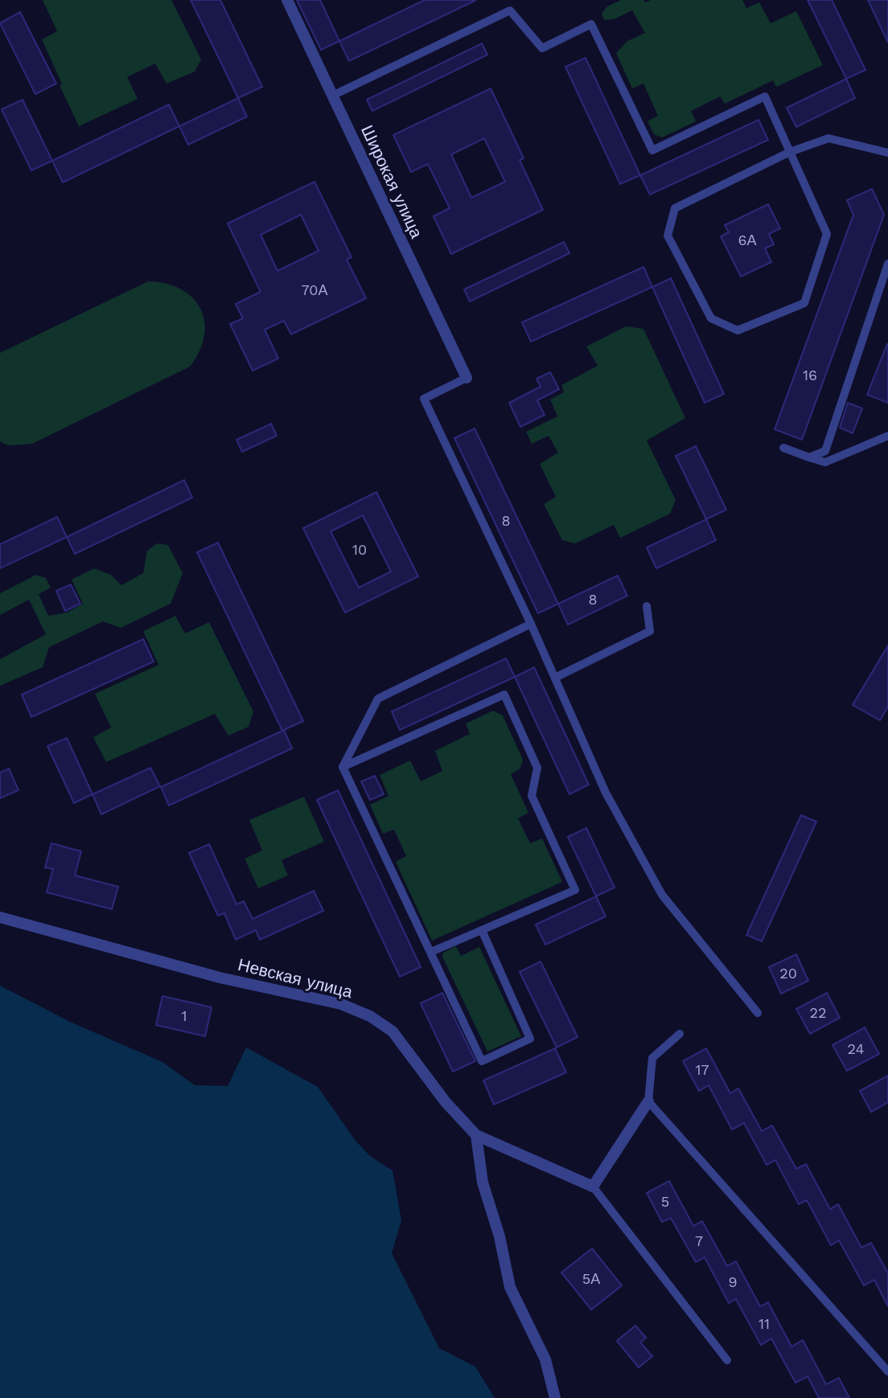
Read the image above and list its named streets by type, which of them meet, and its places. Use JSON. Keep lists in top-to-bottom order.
{
  "streets": {
    "street": ["Широкая улица", "Невская улица"]
  },
  "house_numbers": [
    "6А",
    "70А",
    "16",
    "8",
    "10",
    "8",
    "20",
    "22",
    "1",
    "24",
    "17",
    "5",
    "7",
    "5А",
    "9",
    "11"
  ]
}
